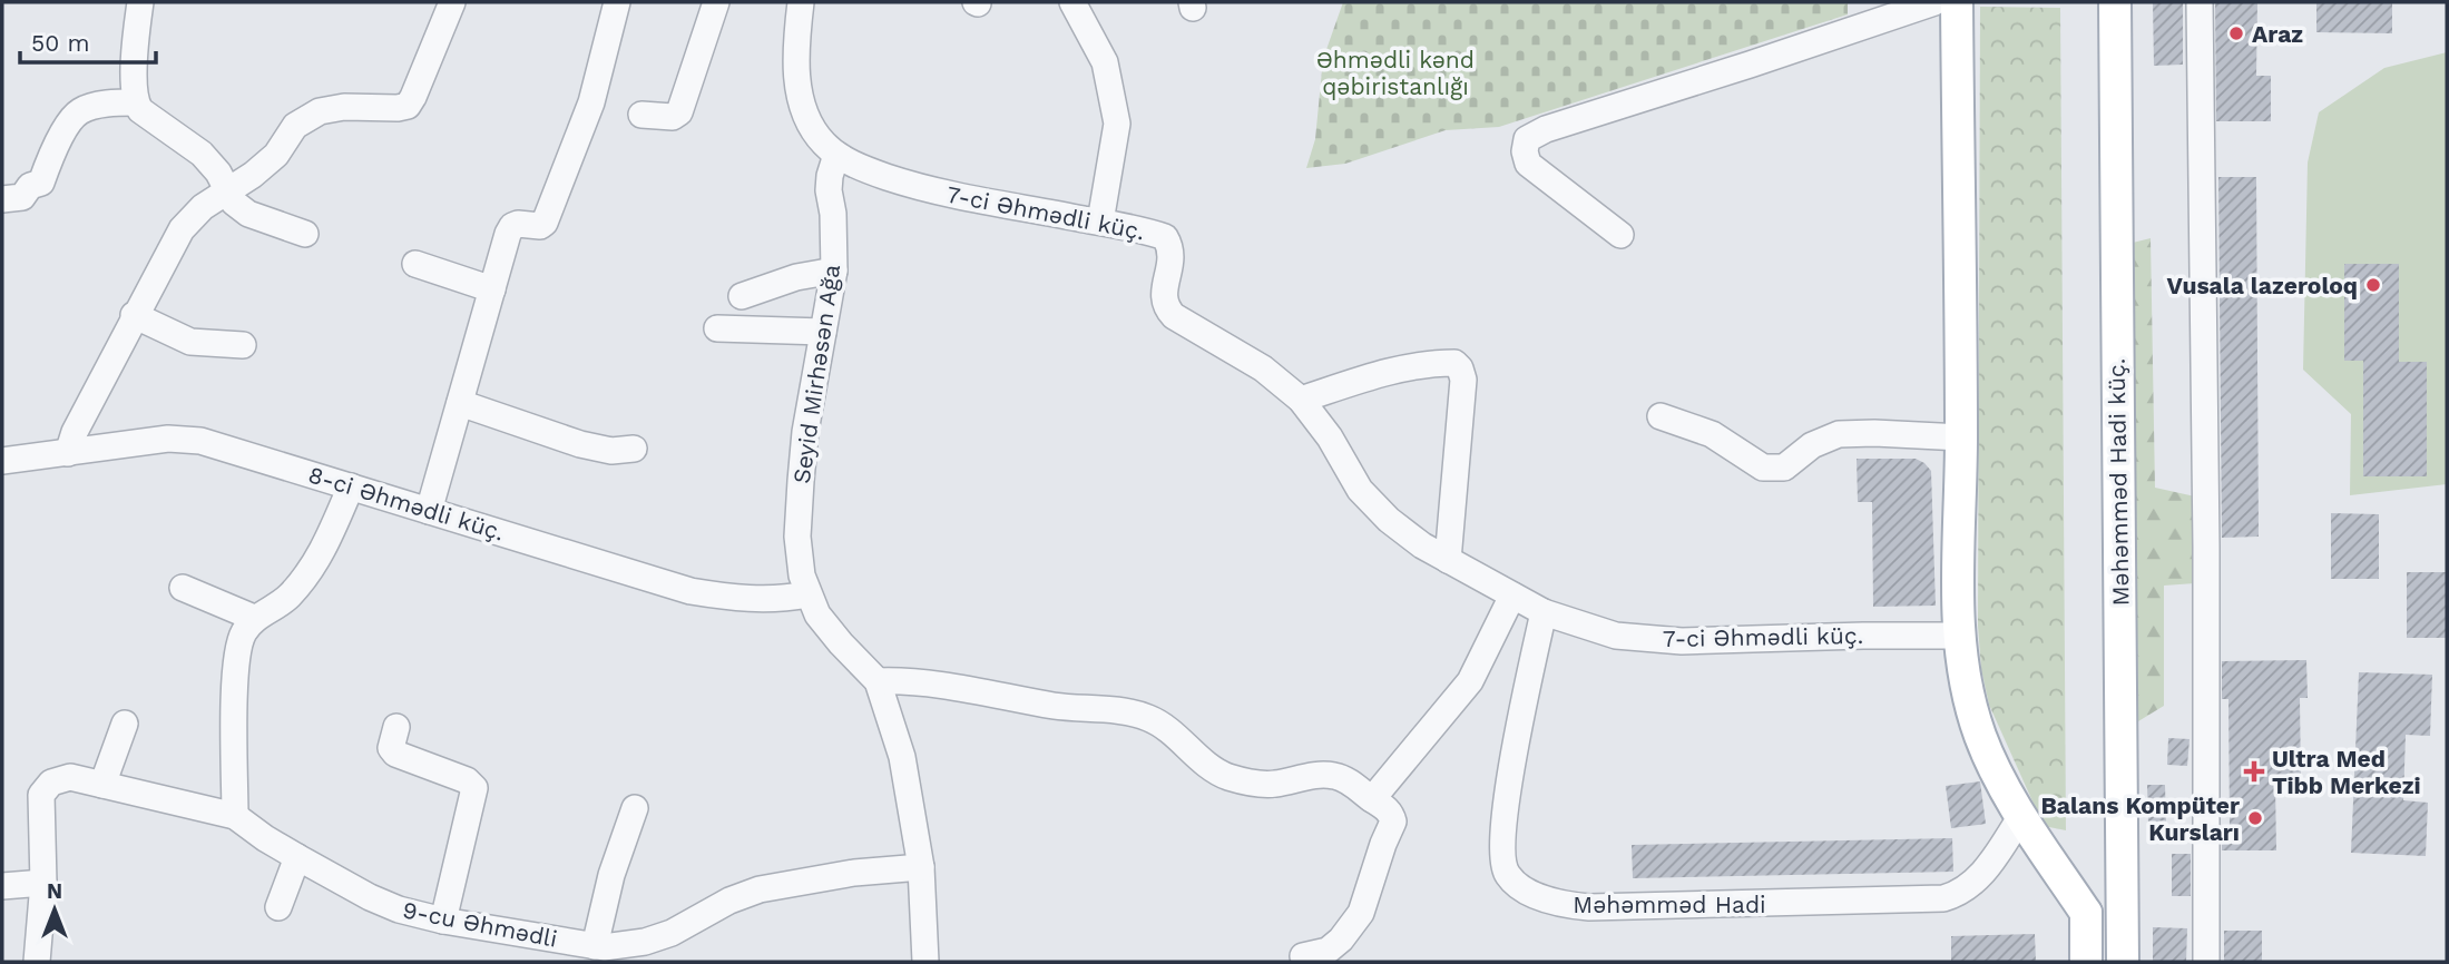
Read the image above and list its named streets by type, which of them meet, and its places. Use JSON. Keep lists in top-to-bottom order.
{
  "streets": {
    "main road": ["Məhəmməd Hadi küç."],
    "street": [
      "7-ci Əhmədli küç.",
      "Seyid Mirhəsən Ağa",
      "8-ci Əhmədli küç.",
      "Məhəmməd Hadi",
      "9-cu Əhmədli"
    ]
  },
  "crossings": [
    ["7-ci Əhmədli küç.", "Seyid Mirhəsən Ağa"],
    ["7-ci Əhmədli küç.", "Məhəmməd Hadi"],
    ["Seyid Mirhəsən Ağa", "8-ci Əhmədli küç."],
    ["Seyid Mirhəsən Ağa", "9-cu Əhmədli"]
  ],
  "parks": ["Əhmədli kənd qəbiristanlığı"],
  "places": {
    "other": ["Araz", "Vusala lazeroloq", "Balans Kompüter Kursları"],
    "health": ["Ultra Med Tibb Merkezi"]
  },
  "scale_bar": "50 m",
  "north": "top"
}
